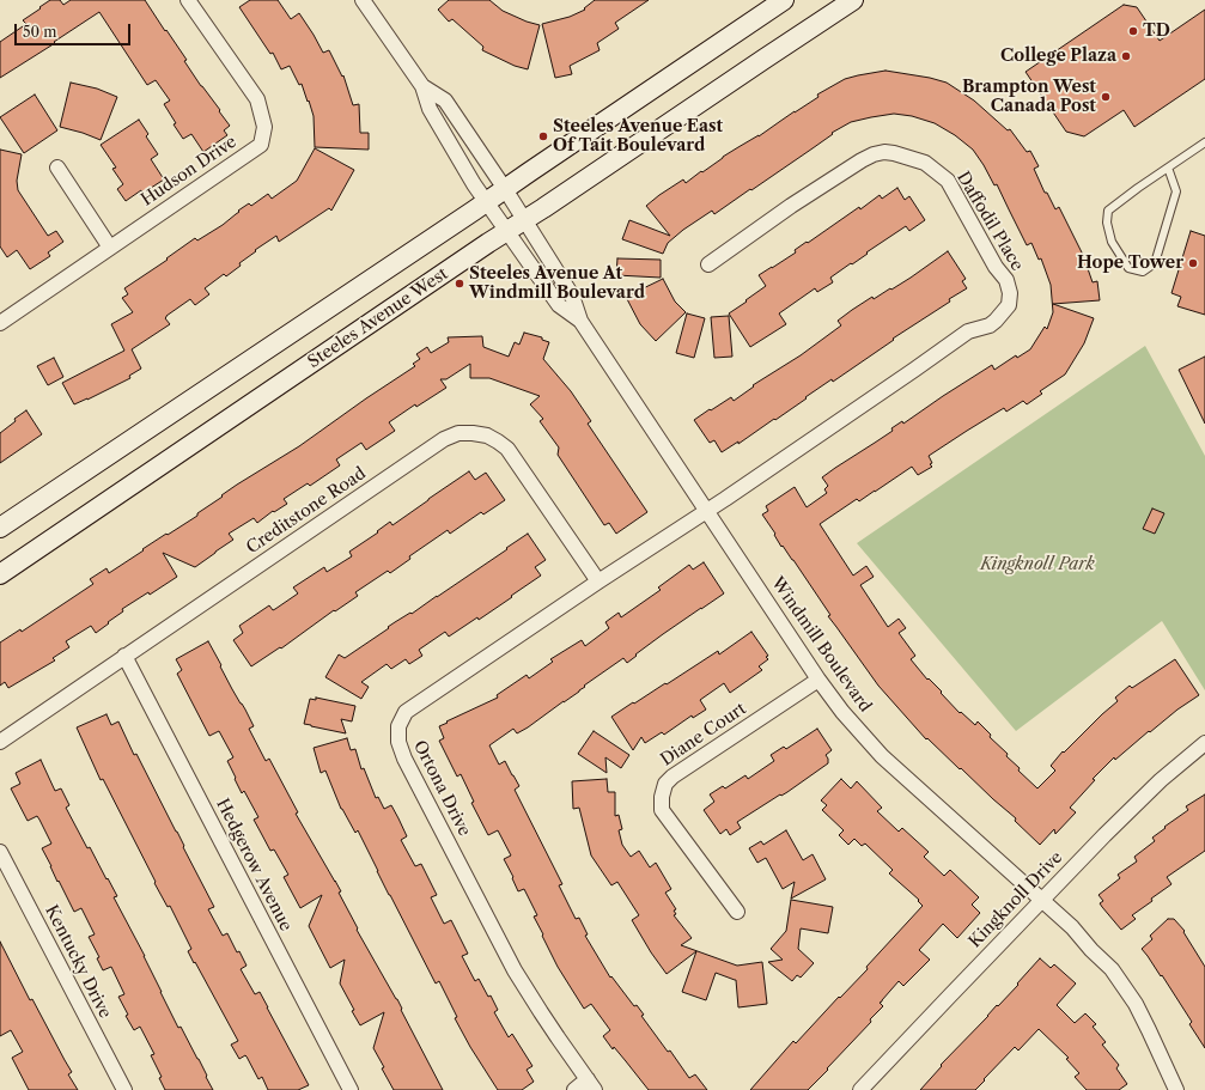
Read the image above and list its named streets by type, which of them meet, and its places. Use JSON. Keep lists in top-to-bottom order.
{
  "streets": {
    "main road": ["Steeles Avenue West"],
    "street": [
      "Hudson Drive",
      "Daffodil Place",
      "Creditstone Road",
      "Windmill Boulevard",
      "Diane Court",
      "Ortona Drive",
      "Hedgerow Avenue",
      "Kingknoll Drive",
      "Kentucky Drive"
    ]
  },
  "crossings": [
    ["Daffodil Place", "Windmill Boulevard"],
    ["Daffodil Place", "Ortona Drive"],
    ["Steeles Avenue West", "Windmill Boulevard"],
    ["Creditstone Road", "Ortona Drive"],
    ["Creditstone Road", "Hedgerow Avenue"],
    ["Windmill Boulevard", "Diane Court"],
    ["Windmill Boulevard", "Ortona Drive"],
    ["Windmill Boulevard", "Kingknoll Drive"]
  ],
  "parks": ["Kingknoll Park"],
  "places": [
    "TD",
    "College Plaza",
    "Brampton West Canada Post",
    "Steeles Avenue East Of Tait Boulevard",
    "Hope Tower",
    "Steeles Avenue At Windmill Boulevard"
  ],
  "scale_bar": "50 m"
}
